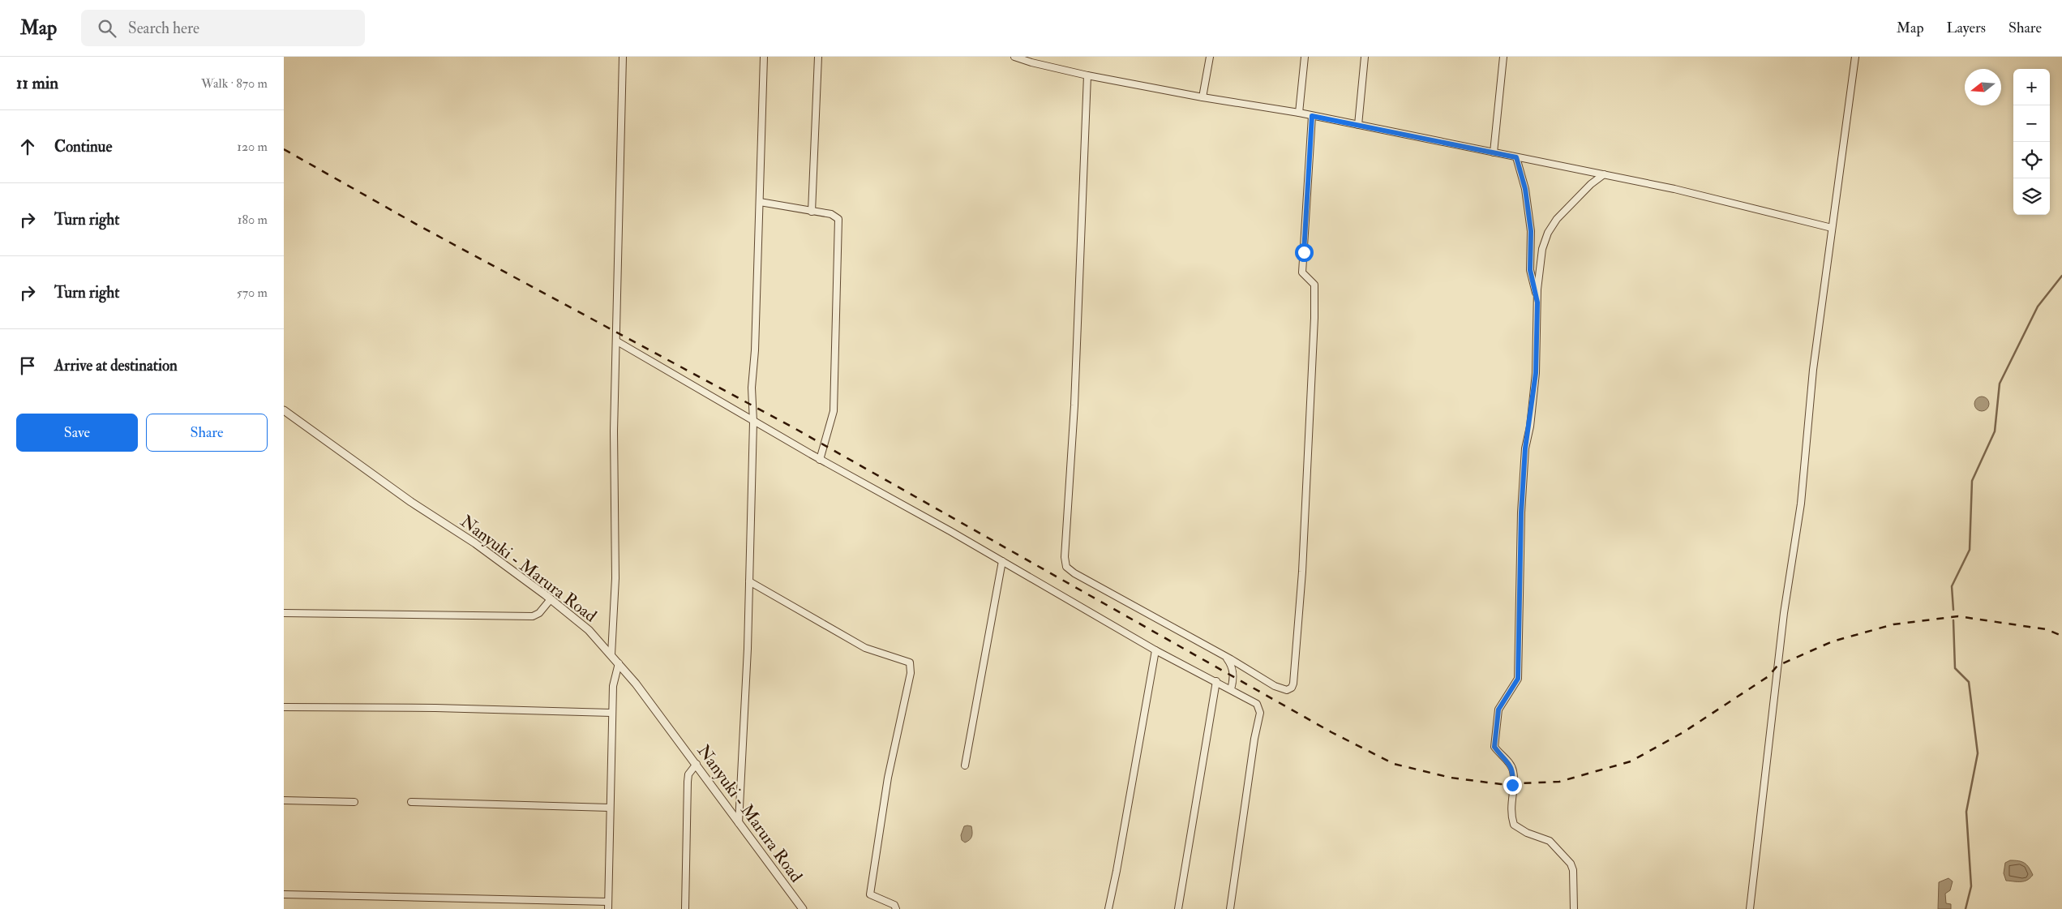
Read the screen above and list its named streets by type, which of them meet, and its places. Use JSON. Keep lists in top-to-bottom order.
{
  "streets": {
    "street": ["Nanyuki - Marura Road"]
  },
  "north": "left",
  "page": {
    "header": "Map",
    "search": "Search here",
    "nav": ["Map", "Layers", "Share"],
    "heading": ["11 min", "Walk · 870 m"],
    "map_buttons": ["+", "−"],
    "list": [
      ["Continue", "120 m"],
      ["Turn right", "180 m"],
      ["Turn right", "570 m"],
      "Arrive at destination"
    ],
    "buttons": ["Save", "Share"]
  }
}
